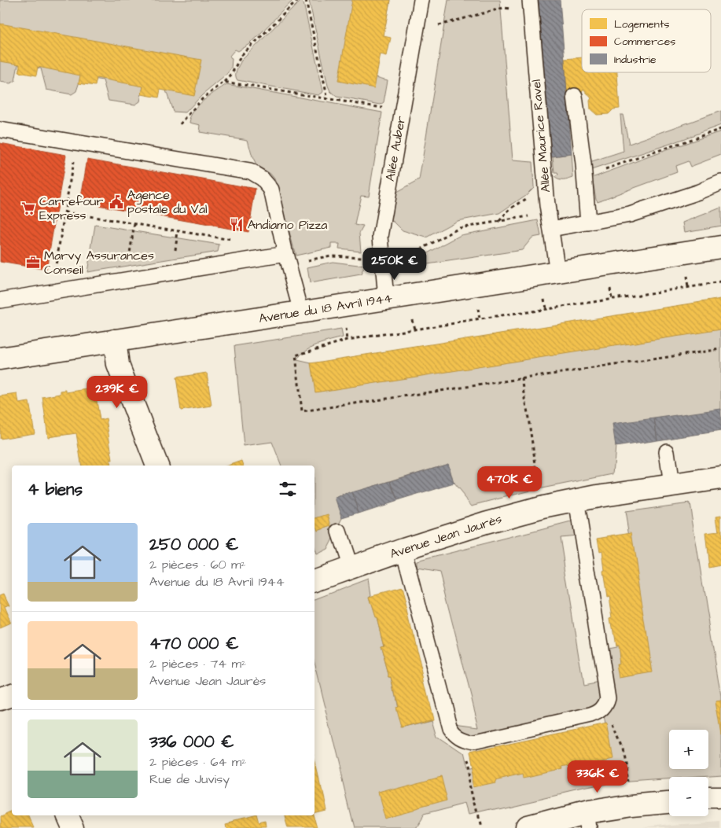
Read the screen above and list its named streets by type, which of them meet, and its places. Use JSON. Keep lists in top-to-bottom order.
{
  "streets": {
    "street": ["Avenue du 18 Avril 1944", "Avenue Jean Jaurès"],
    "lane": ["Allée Maurice Ravel", "Allée Auber"]
  },
  "crossings": [
    ["Allée Maurice Ravel", "Avenue du 18 Avril 1944"],
    ["Allée Auber", "Avenue du 18 Avril 1944"]
  ],
  "places": {
    "public building": ["Agence postale du Val"],
    "supermarket": ["Carrefour Express"],
    "restaurant": ["Andiamo Pizza"],
    "office": ["Marvy Assurances Conseil"]
  },
  "legend": ["Logements", "Commerces", "Industrie"],
  "page": {
    "price": [
      "250K €",
      "239K €",
      "470K €",
      "336K €"
    ],
    "heading": "4 biens",
    "list": [
      {
        "name": "250 000 €",
        "note": "2 pièces · 60 m² · Avenue du 18 Avril 1944"
      },
      {
        "name": "470 000 €",
        "note": "2 pièces · 74 m² · Avenue Jean Jaurès"
      },
      {
        "name": "336 000 €",
        "note": "2 pièces · 64 m² · Rue de Juvisy"
      }
    ],
    "map_buttons": ["+", "−"]
  }
}
